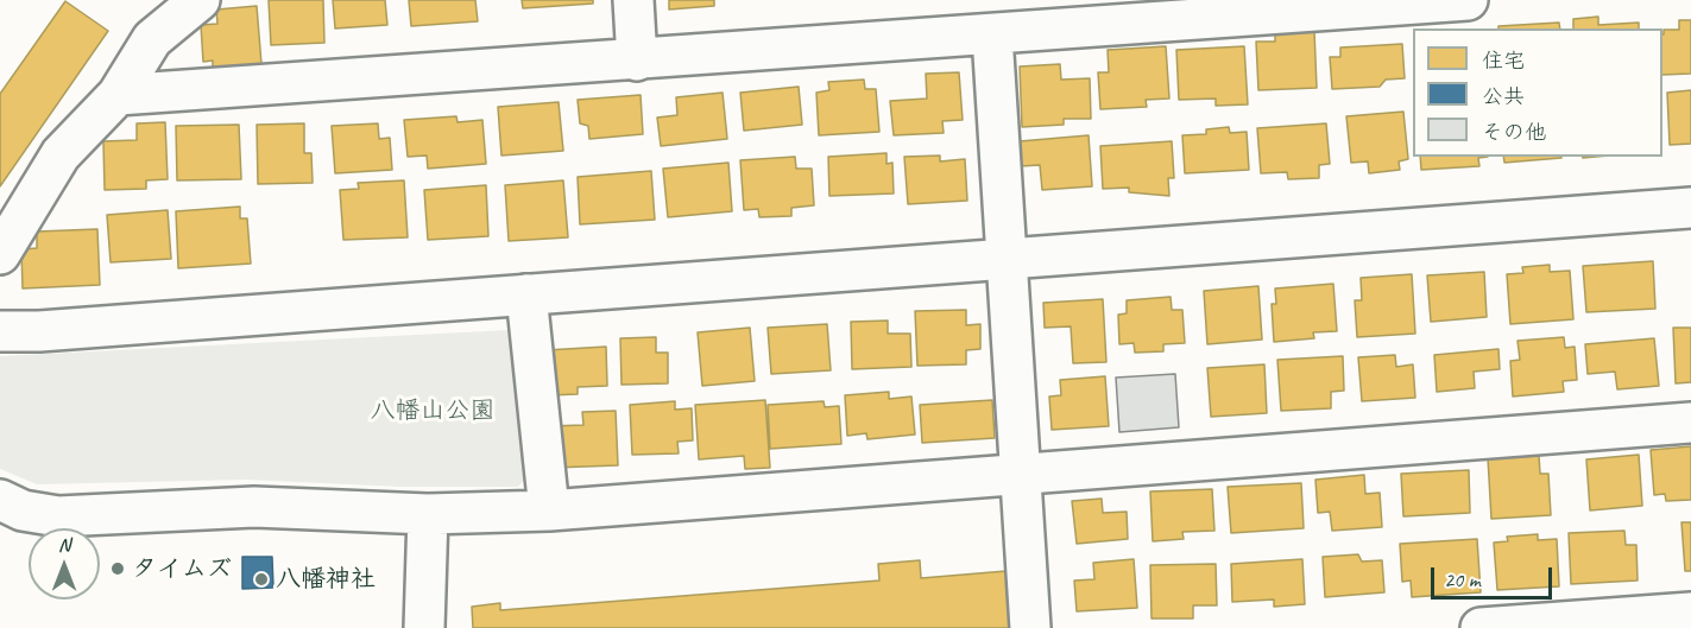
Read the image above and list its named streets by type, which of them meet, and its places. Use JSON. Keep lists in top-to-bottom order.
{
  "parks": ["八幡山公園"],
  "places": ["タイムズ", "八幡神社"],
  "legend": ["住宅", "公共", "その他"],
  "scale_bar": "20 m",
  "north": "top"
}
